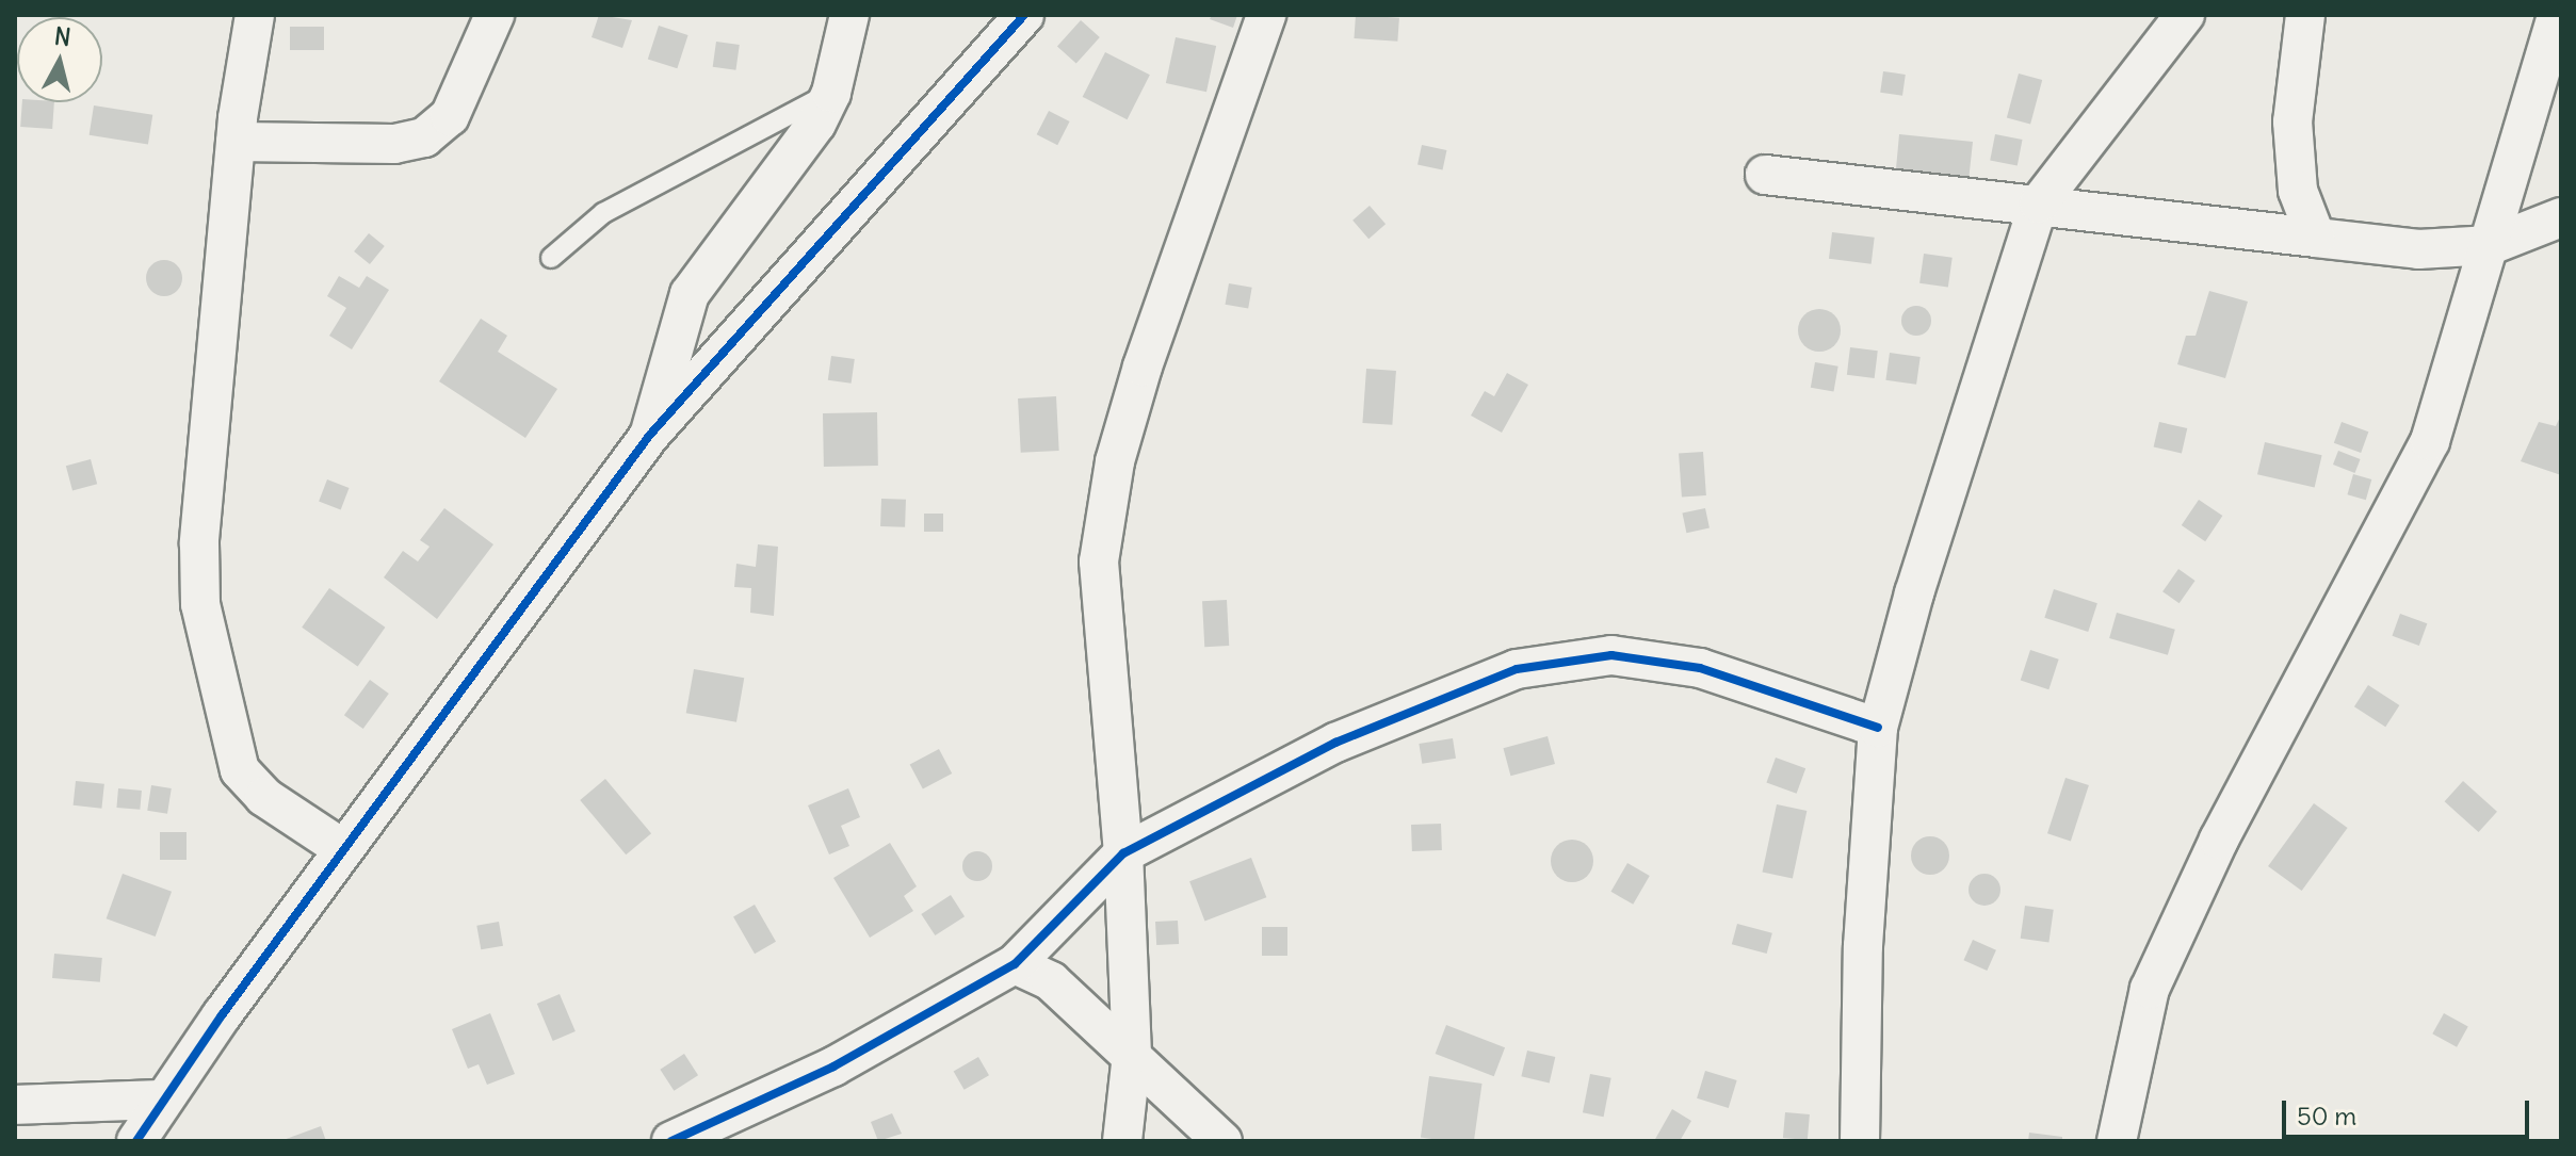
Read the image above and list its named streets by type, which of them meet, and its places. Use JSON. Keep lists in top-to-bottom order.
{
  "scale_bar": "50 m",
  "north": "top"
}
